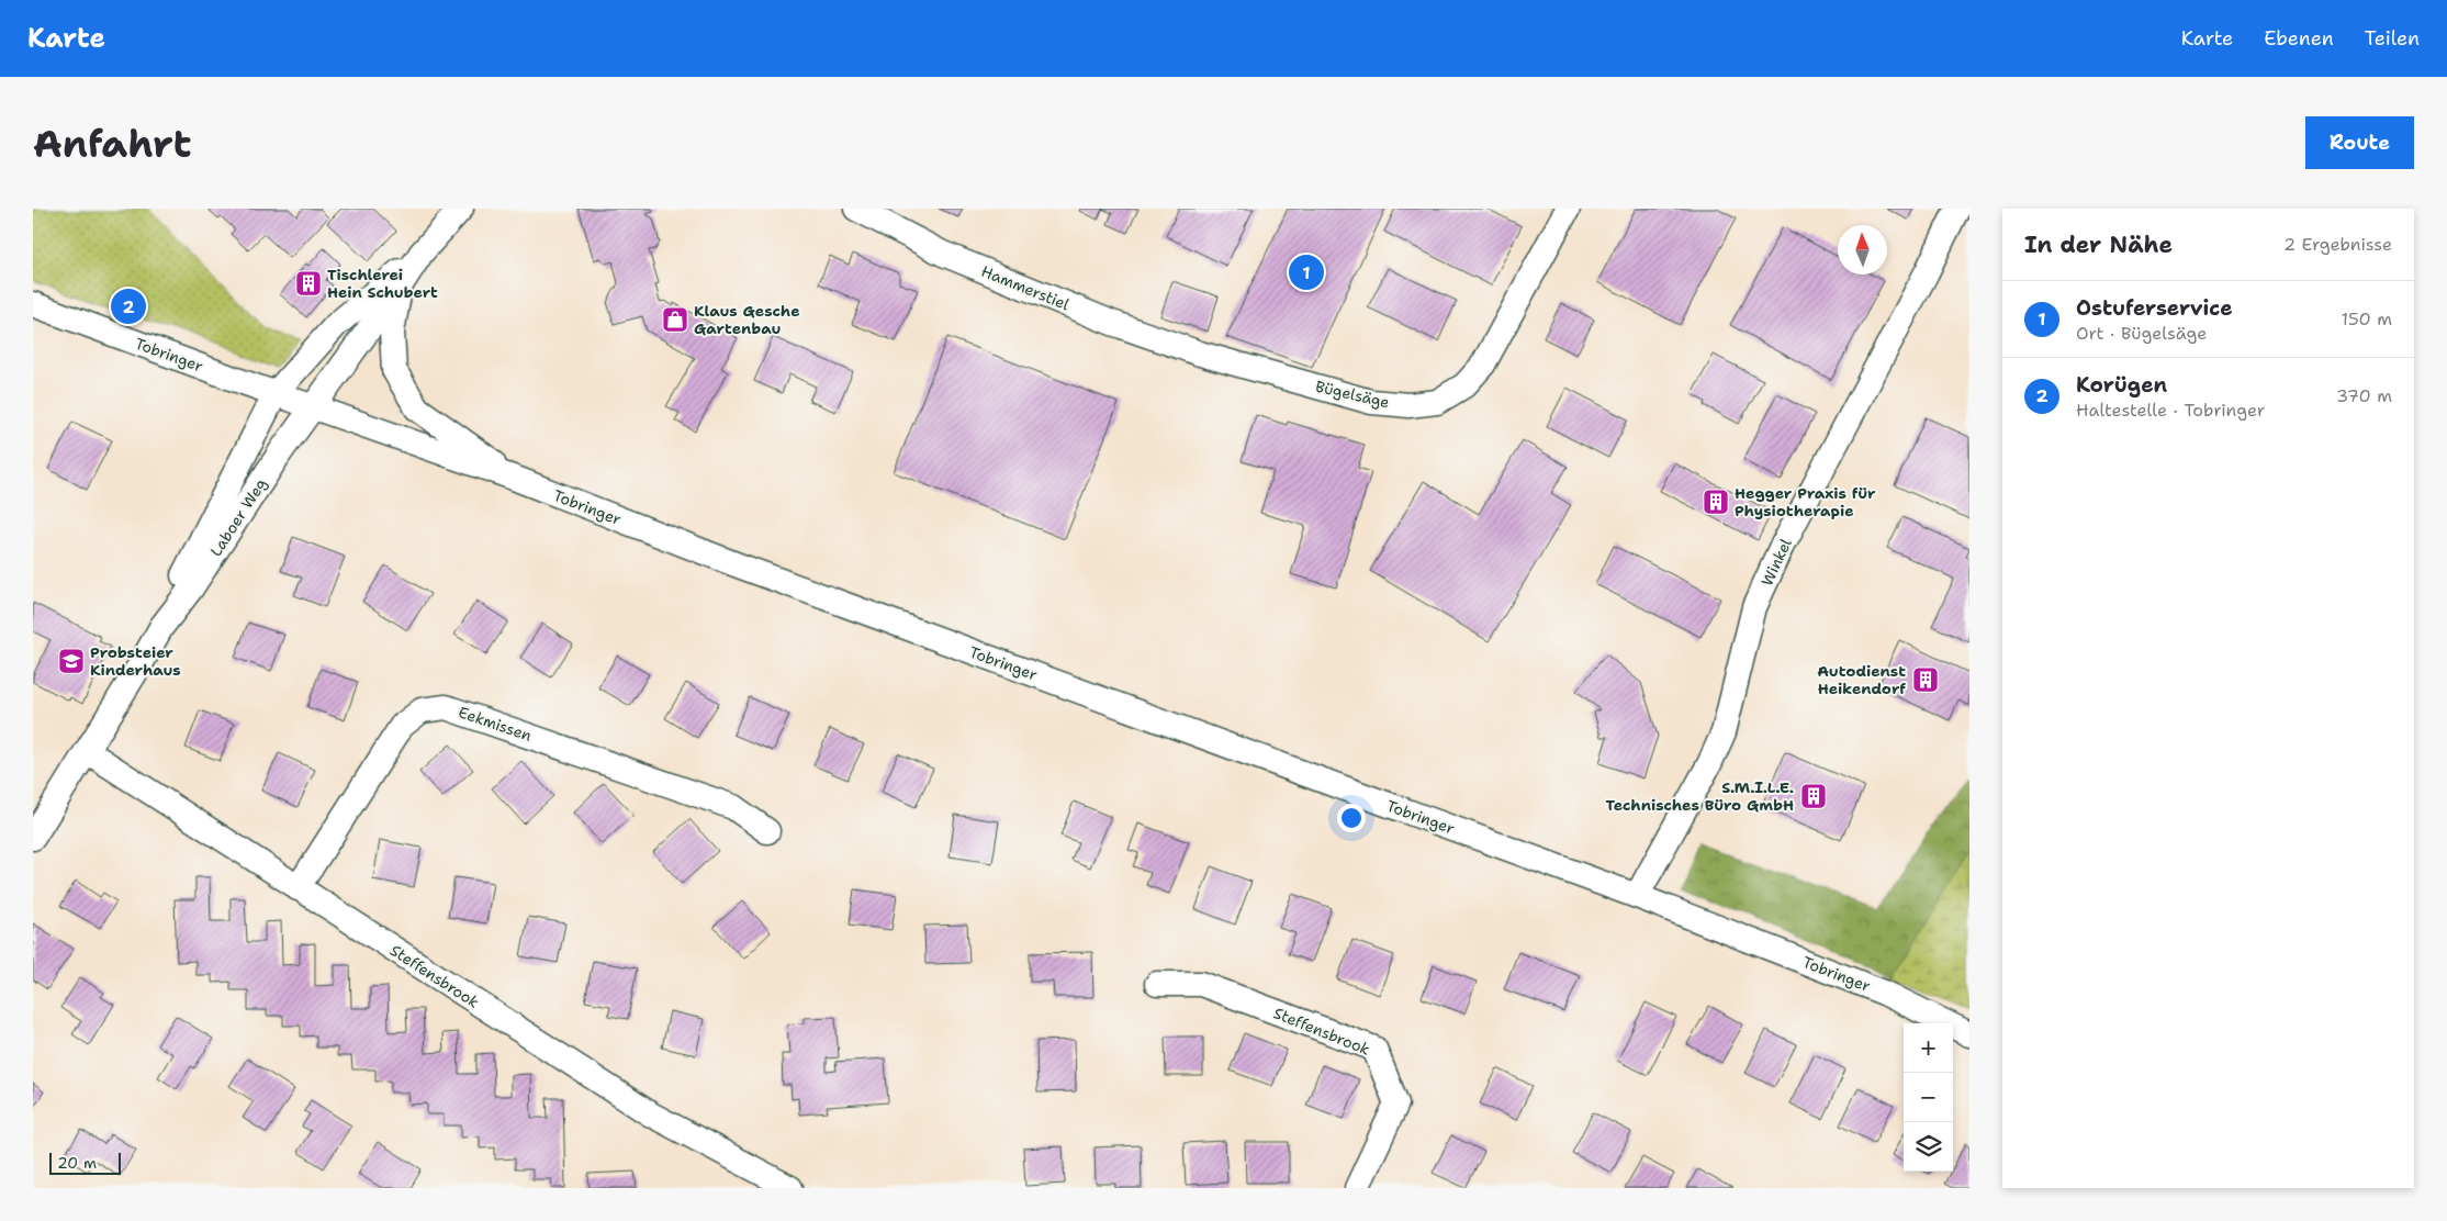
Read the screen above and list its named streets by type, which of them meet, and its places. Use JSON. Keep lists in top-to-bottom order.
{
  "streets": {
    "street": [
      "Hammerstiel",
      "Tobringer",
      "Bügelsäge",
      "Laboer Weg",
      "Winkel",
      "Eekmissen",
      "Steffensbrook"
    ]
  },
  "crossings": [
    ["Hammerstiel", "Bügelsäge"],
    ["Tobringer", "Laboer Weg"],
    ["Tobringer", "Winkel"],
    ["Laboer Weg", "Steffensbrook"],
    ["Eekmissen", "Steffensbrook"]
  ],
  "places": {
    "building": [
      "Tischlerei Hein Schubert",
      "Hegger Praxis für Physiotherapie",
      "Autodienst Heikendorf",
      "S.M.I.L.E. Technisches Büro GmbH"
    ],
    "shop": ["Klaus Gesche Gartenbau"],
    "school or university": ["Probsteier Kinderhaus"]
  },
  "scale_bar": "20 m",
  "north": "top",
  "page": {
    "header": "Karte",
    "nav": ["Karte", "Ebenen", "Teilen"],
    "buttons": "Route",
    "title": "Anfahrt",
    "heading": ["In der Nähe", "2 Ergebnisse"],
    "pins": ["1", "2"],
    "list": [
      {
        "mark": "1",
        "name": "Ostuferservice",
        "note": "Ort · Bügelsäge",
        "value": "150 m"
      },
      {
        "mark": "2",
        "name": "Korügen",
        "note": "Haltestelle · Tobringer",
        "value": "370 m"
      }
    ],
    "map_buttons": ["+", "−"],
    "scale": "20 m"
  }
}
